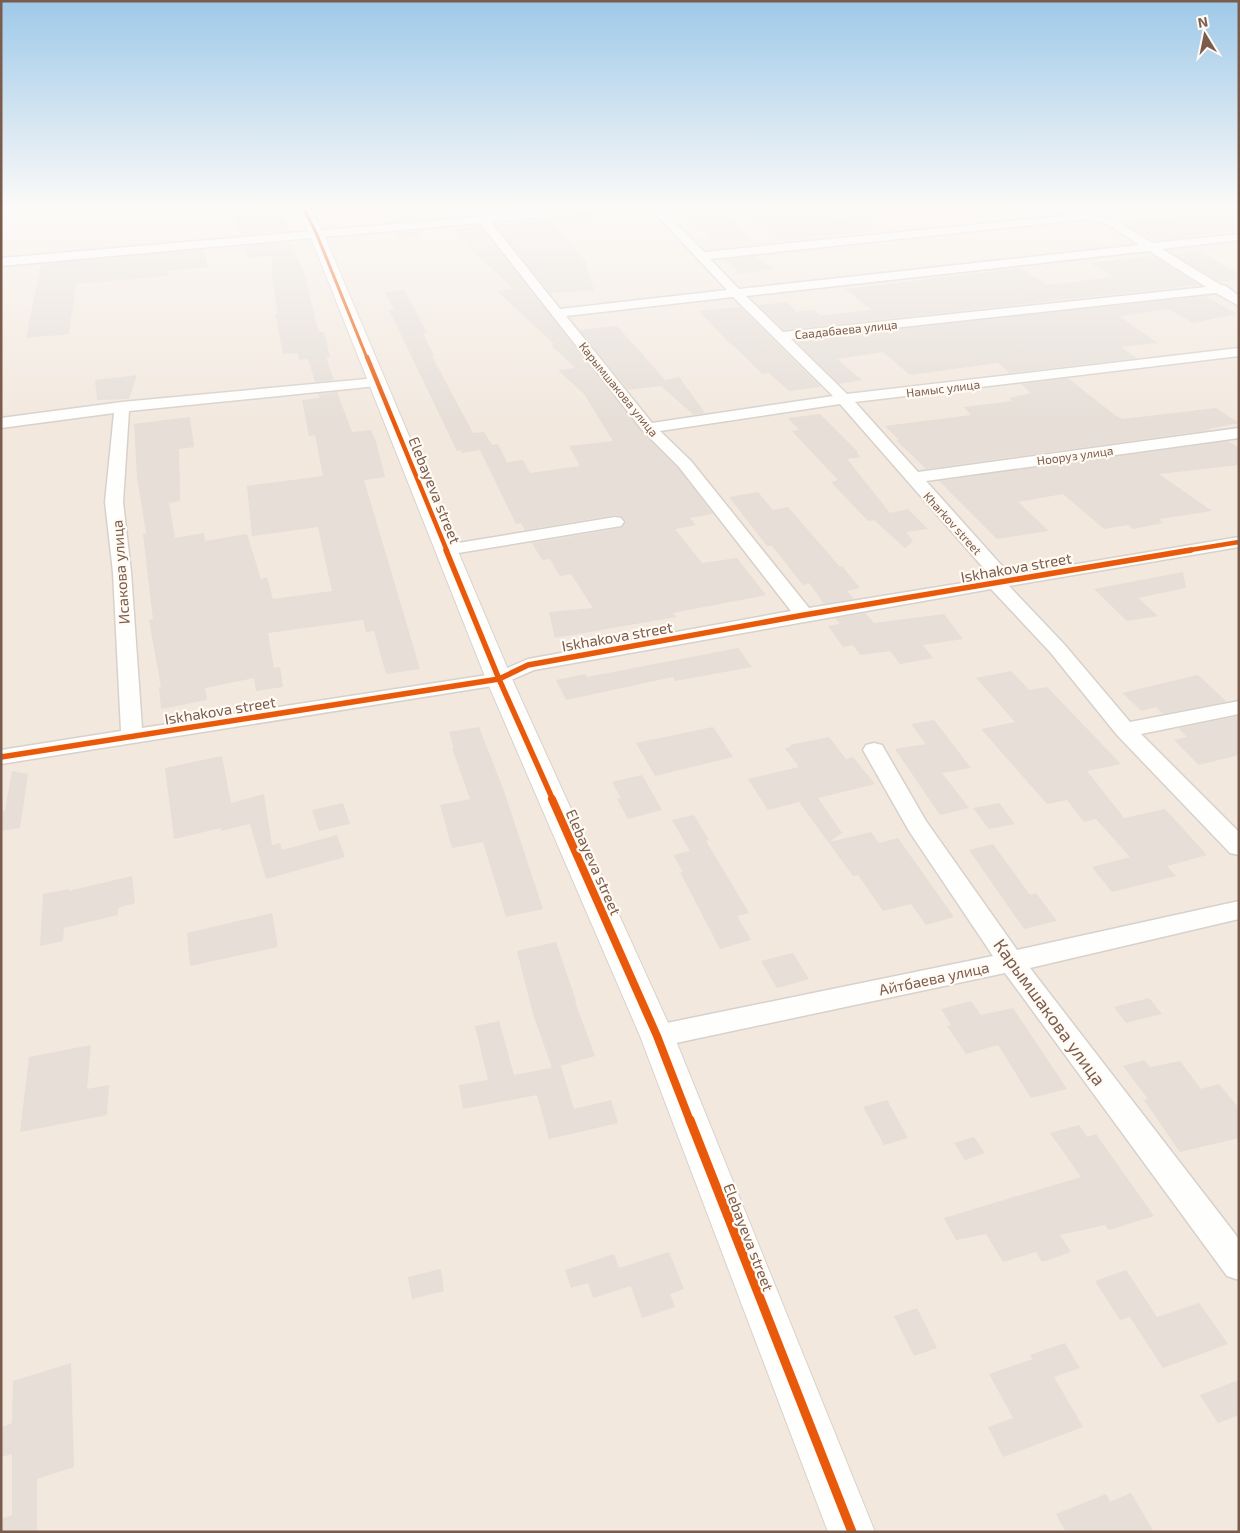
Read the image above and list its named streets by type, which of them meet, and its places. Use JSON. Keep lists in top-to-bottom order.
{
  "streets": {
    "street": [
      "Саадабаева улица",
      "Намыс улица",
      "Карымшакова улица",
      "Нооруз улица",
      "Elebayeva street",
      "Kharkov street",
      "Iskhakova street",
      "Исакова улица",
      "Айтбаева улица"
    ]
  },
  "crossings": [
    ["Саадабаева улица", "Kharkov street"],
    ["Намыс улица", "Карымшакова улица"],
    ["Намыс улица", "Kharkov street"],
    ["Карымшакова улица", "Iskhakova street"],
    ["Карымшакова улица", "Айтбаева улица"],
    ["Нооруз улица", "Kharkov street"],
    ["Elebayeva street", "Iskhakova street"],
    ["Elebayeva street", "Айтбаева улица"],
    ["Kharkov street", "Iskhakova street"],
    ["Iskhakova street", "Исакова улица"]
  ],
  "north": "top"
}
